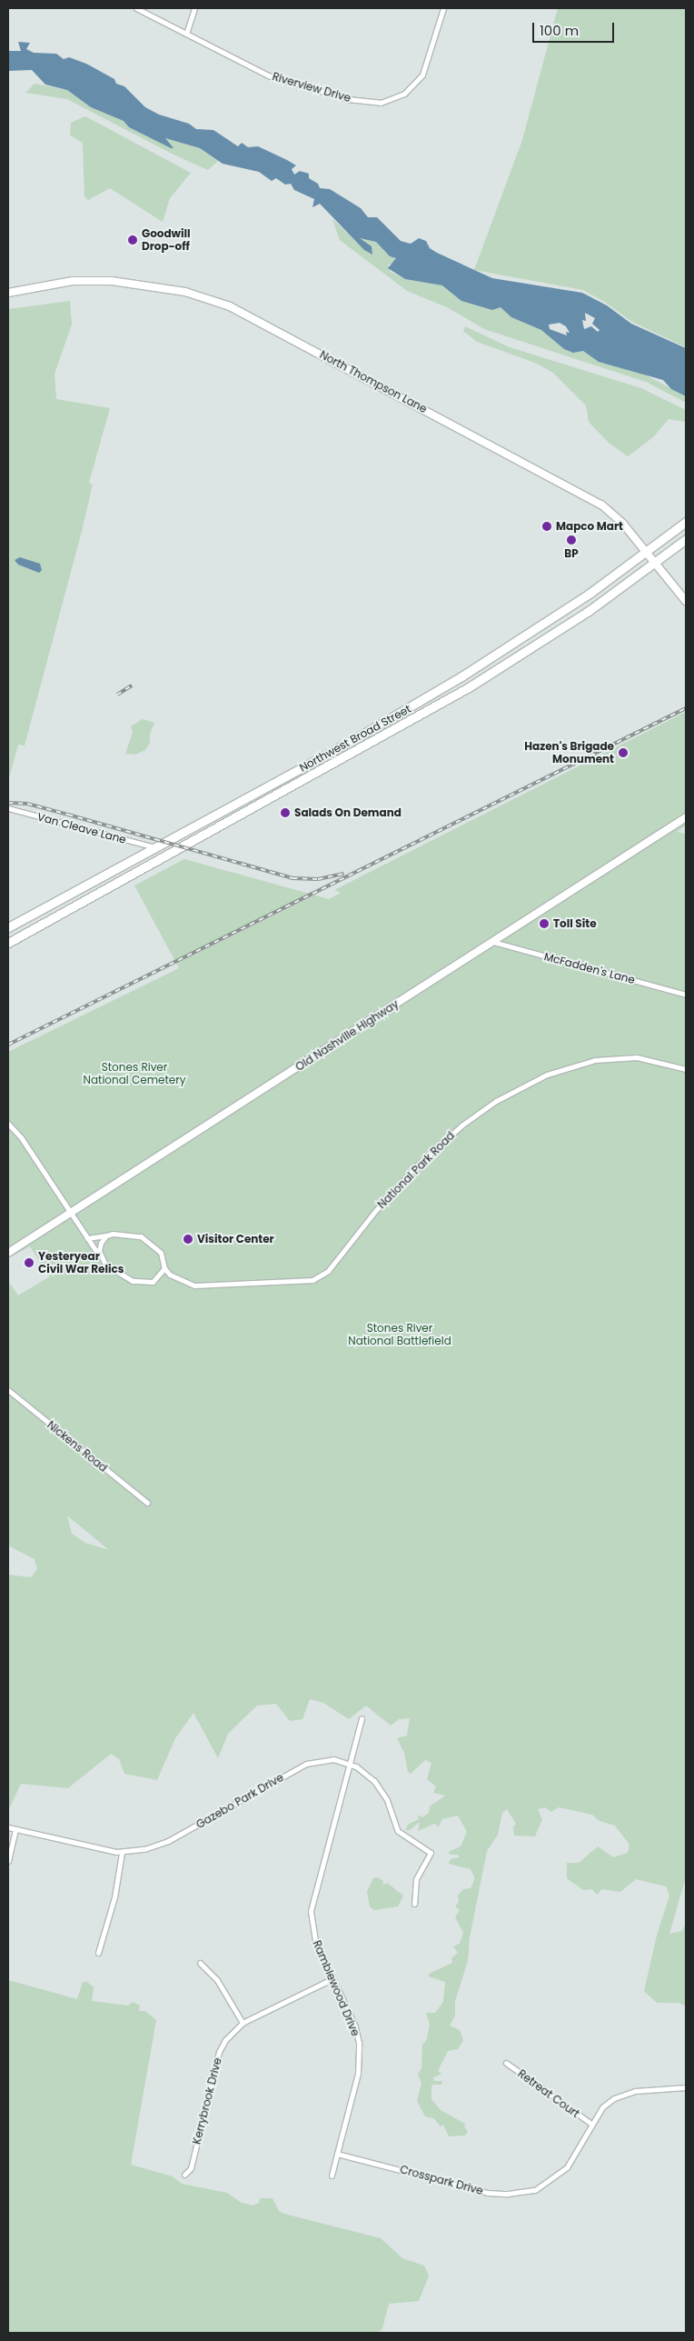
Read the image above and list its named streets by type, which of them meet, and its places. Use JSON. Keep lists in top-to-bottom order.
{
  "streets": {
    "main road": ["North Thompson Lane", "Northwest Broad Street", "Old Nashville Highway"],
    "street": [
      "Riverview Drive",
      "Van Cleave Lane",
      "McFadden's Lane",
      "National Park Road",
      "Nickens Road",
      "Gazebo Park Drive",
      "Ramblewood Drive",
      "Retreat Court",
      "Kerrybrook Drive",
      "Crosspark Drive"
    ]
  },
  "crossings": [
    ["North Thompson Lane", "Northwest Broad Street"],
    ["Northwest Broad Street", "Van Cleave Lane"],
    ["McFadden's Lane", "Old Nashville Highway"],
    ["Gazebo Park Drive", "Ramblewood Drive"],
    ["Ramblewood Drive", "Kerrybrook Drive"],
    ["Ramblewood Drive", "Crosspark Drive"],
    ["Retreat Court", "Crosspark Drive"]
  ],
  "parks": ["Stones River National Cemetery", "Stones River National Battlefield"],
  "places": [
    "Goodwill Drop-off",
    "Mapco Mart",
    "BP",
    "Hazen's Brigade Monument",
    "Salads On Demand",
    "Toll Site",
    "Visitor Center",
    "Yesteryear Civil War Relics"
  ],
  "scale_bar": "100 m"
}
